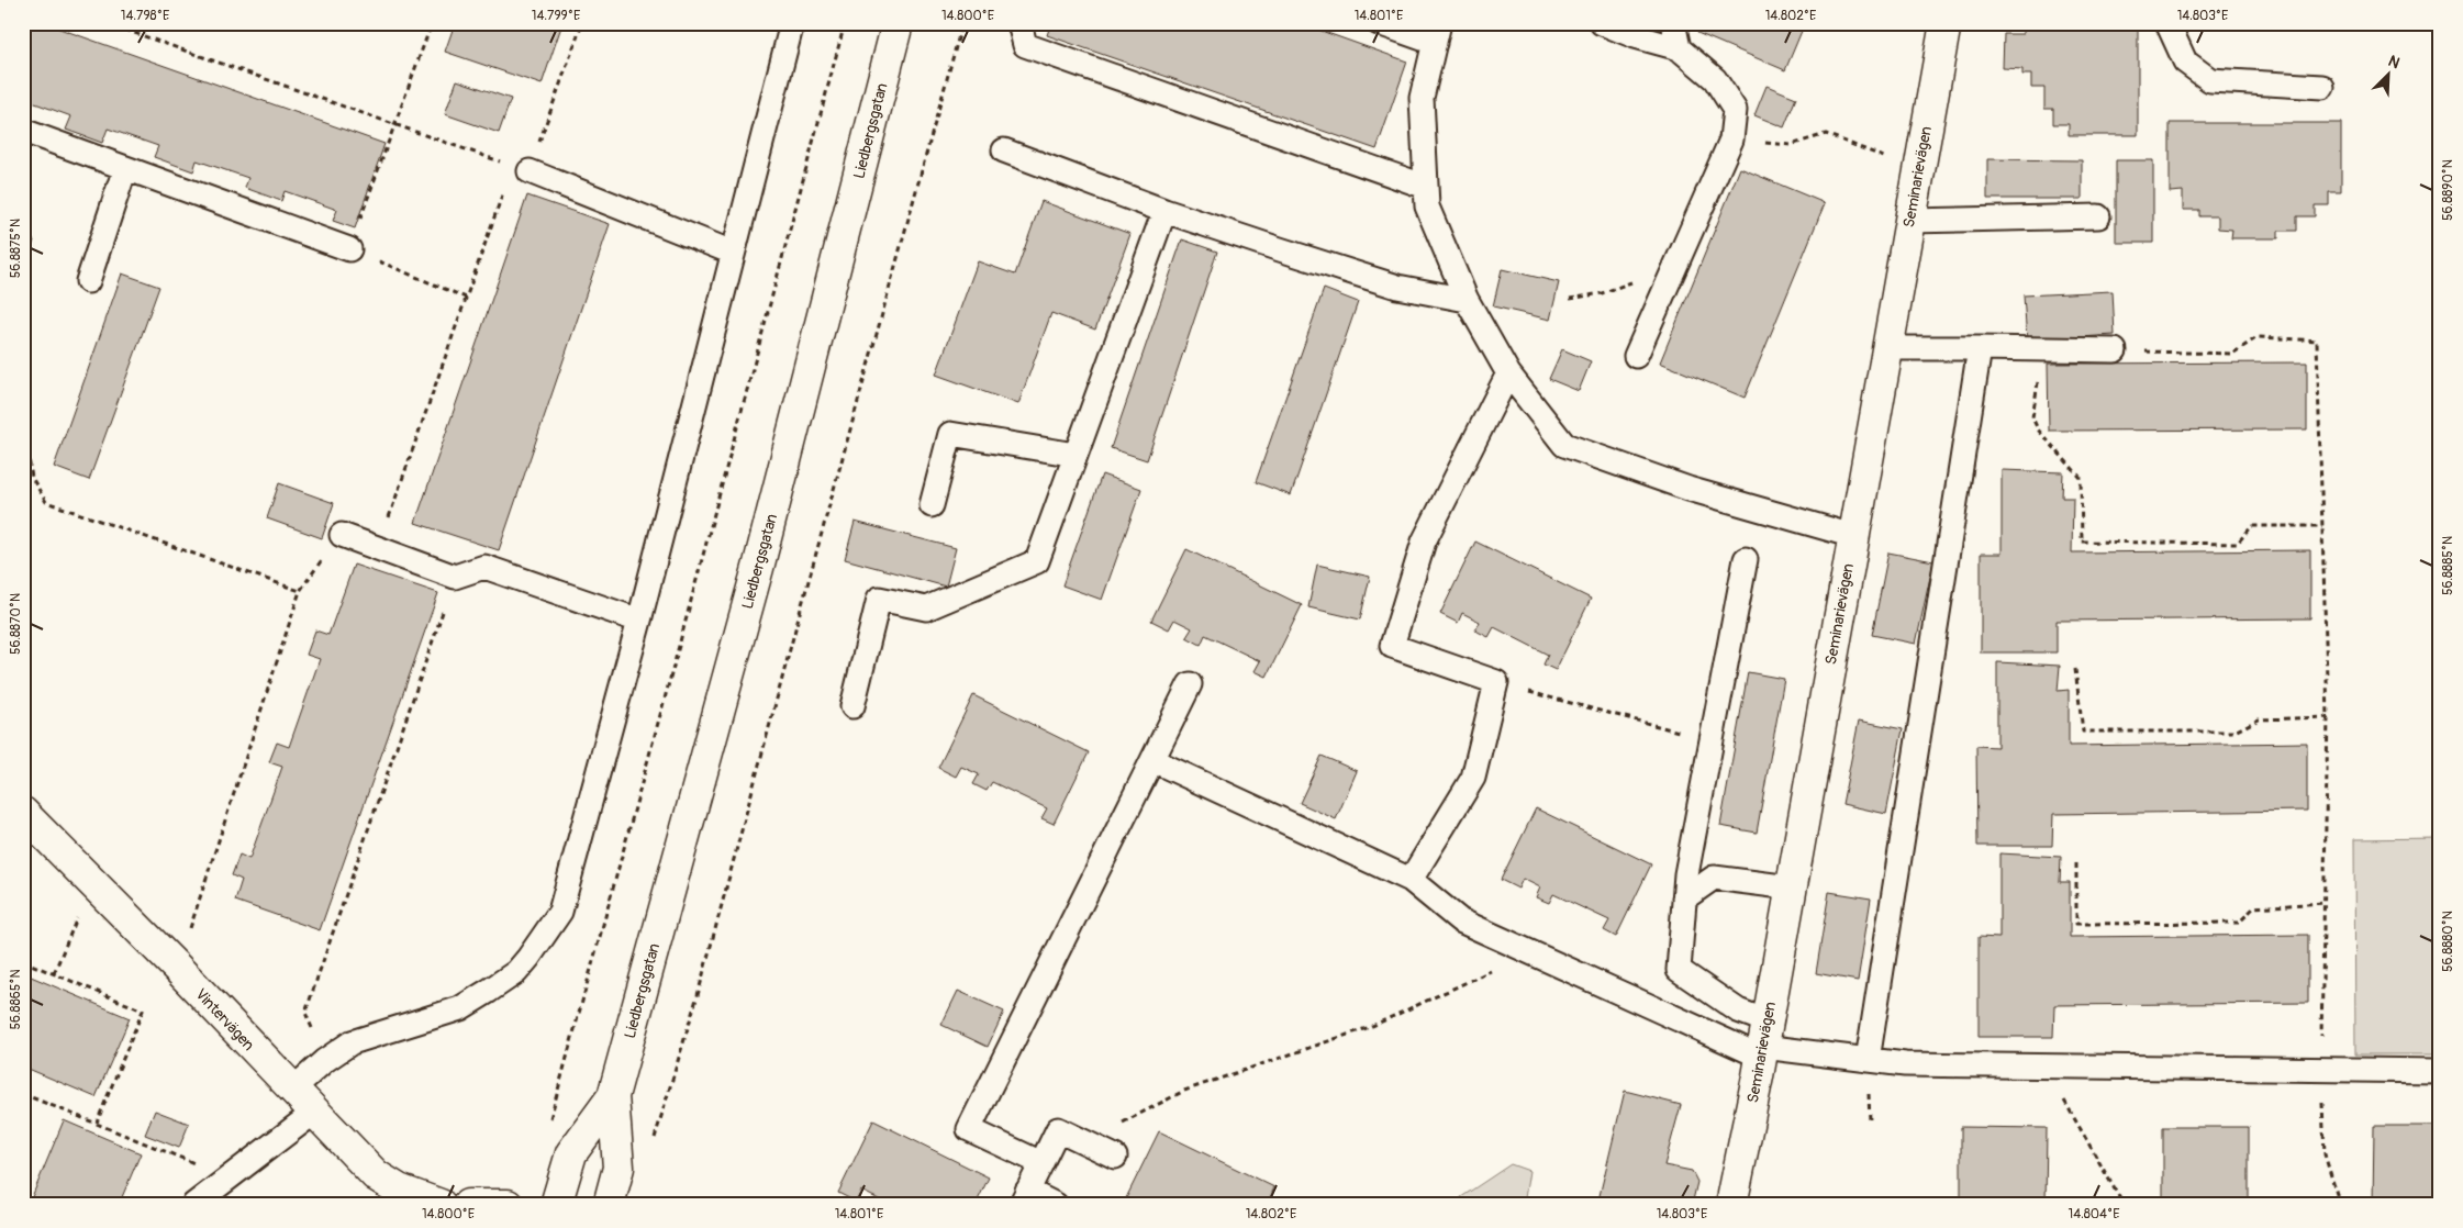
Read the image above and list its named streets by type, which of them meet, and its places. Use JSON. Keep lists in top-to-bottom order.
{
  "streets": {
    "street": ["Liedbergsgatan", "Seminarievägen", "Vintervägen"]
  },
  "north": "top right",
  "coordinates": [
    "14.798°E",
    "14.799°E",
    "14.800°E",
    "14.801°E",
    "14.802°E",
    "14.803°E",
    "56.8890°N",
    "56.8875°N",
    "56.8885°N",
    "56.8870°N",
    "56.8880°N",
    "56.8865°N",
    "14.804°E"
  ]
}
